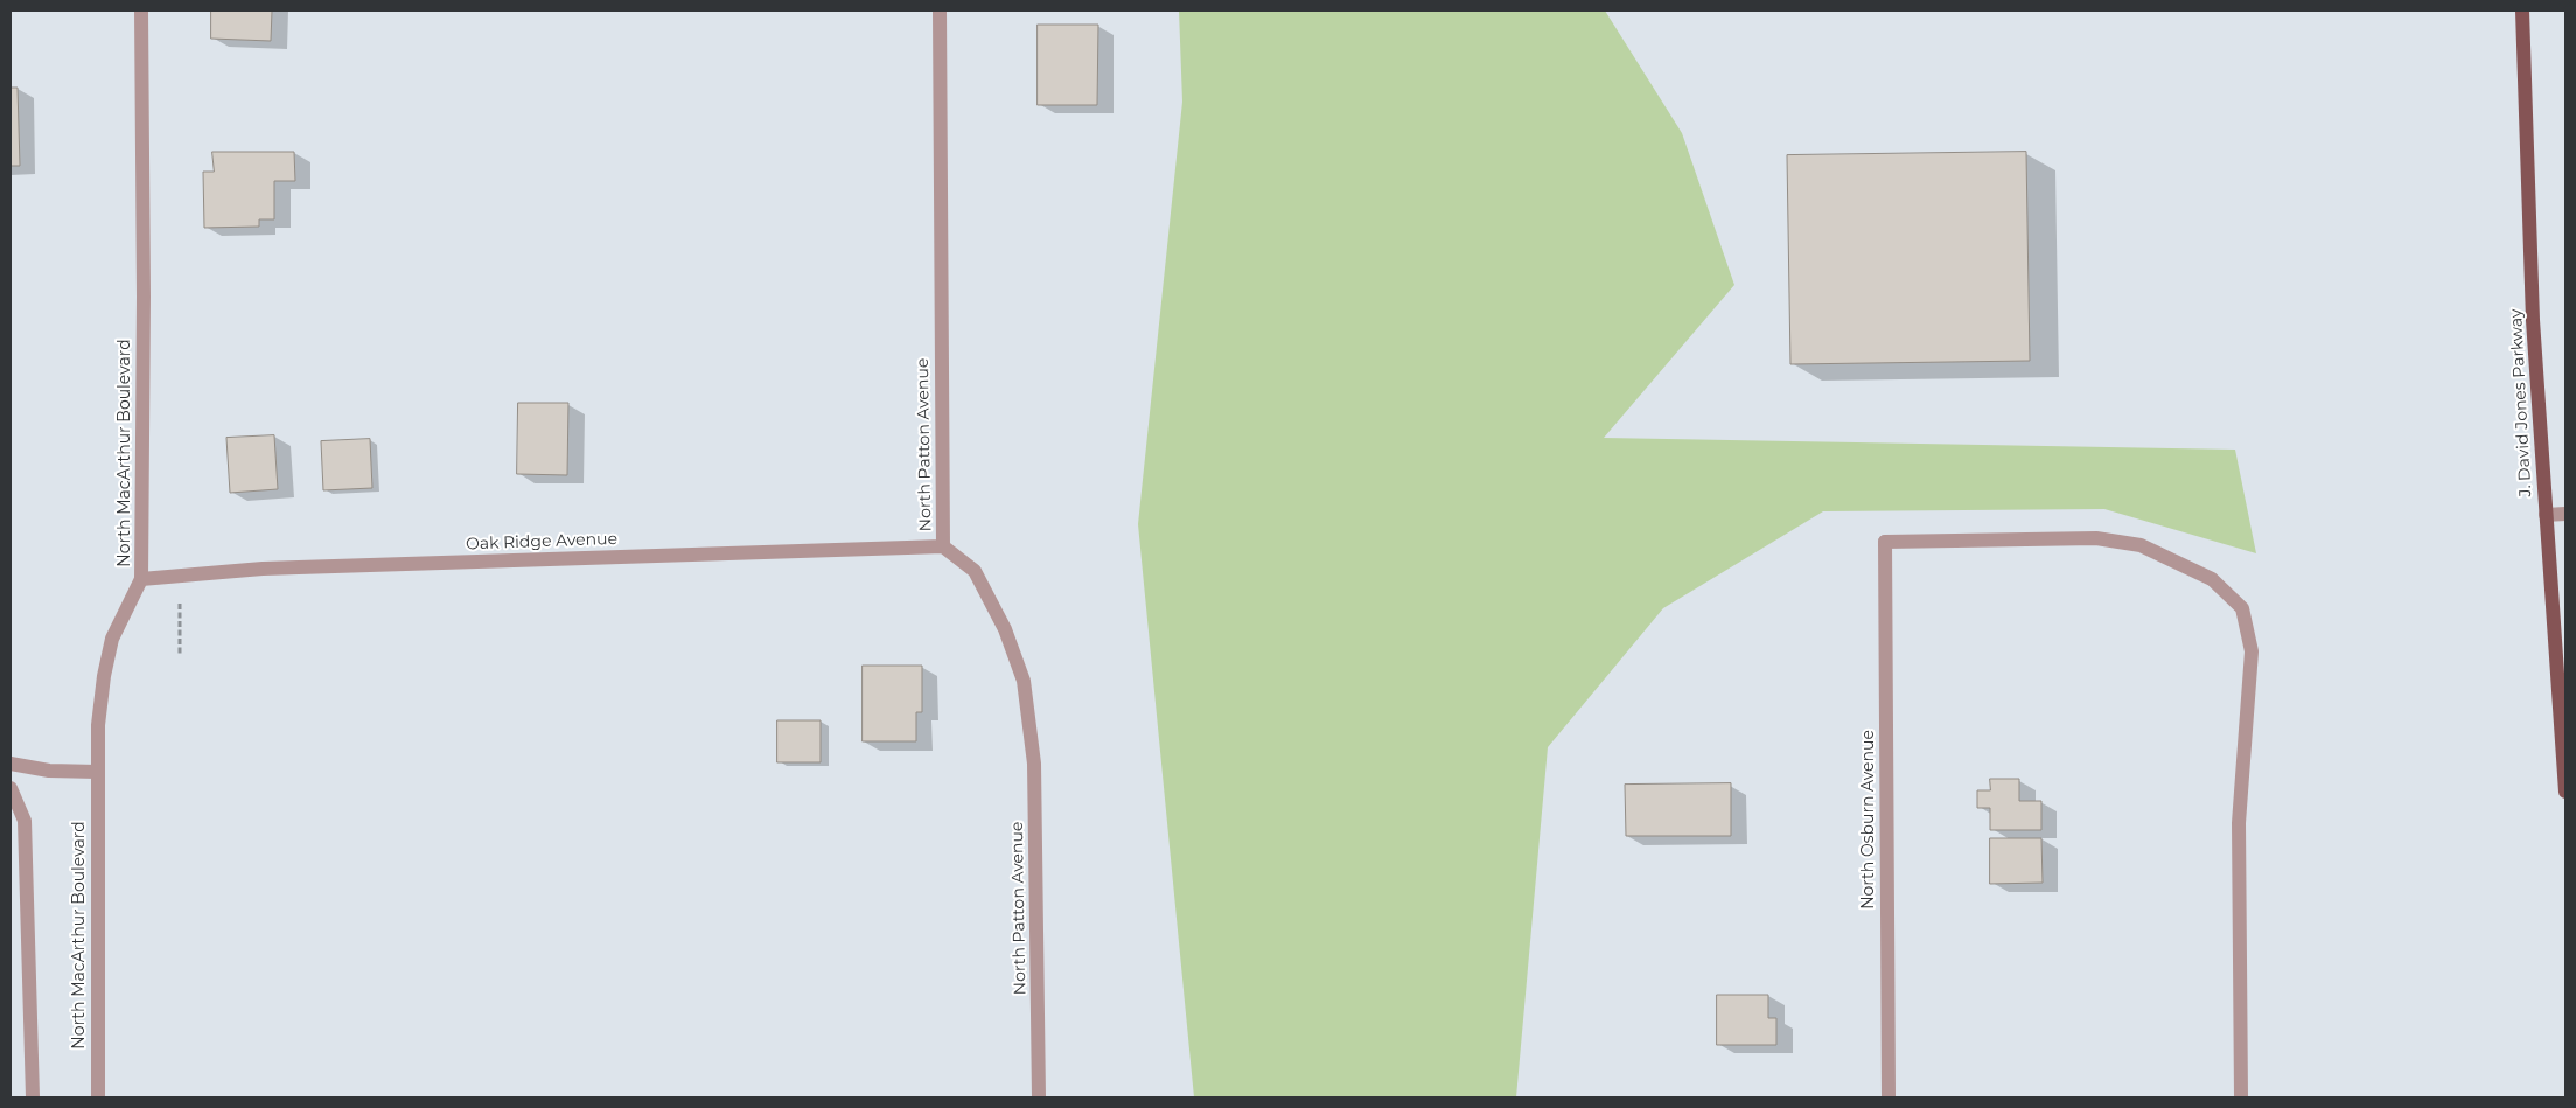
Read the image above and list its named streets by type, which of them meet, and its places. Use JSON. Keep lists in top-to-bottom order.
{
  "streets": {
    "main road": ["J. David Jones Parkway"],
    "street": [
      "North Patton Avenue",
      "North MacArthur Boulevard",
      "Oak Ridge Avenue",
      "North Osburn Avenue"
    ]
  },
  "crossings": [
    ["North Patton Avenue", "Oak Ridge Avenue"],
    ["North MacArthur Boulevard", "Oak Ridge Avenue"]
  ]
}
